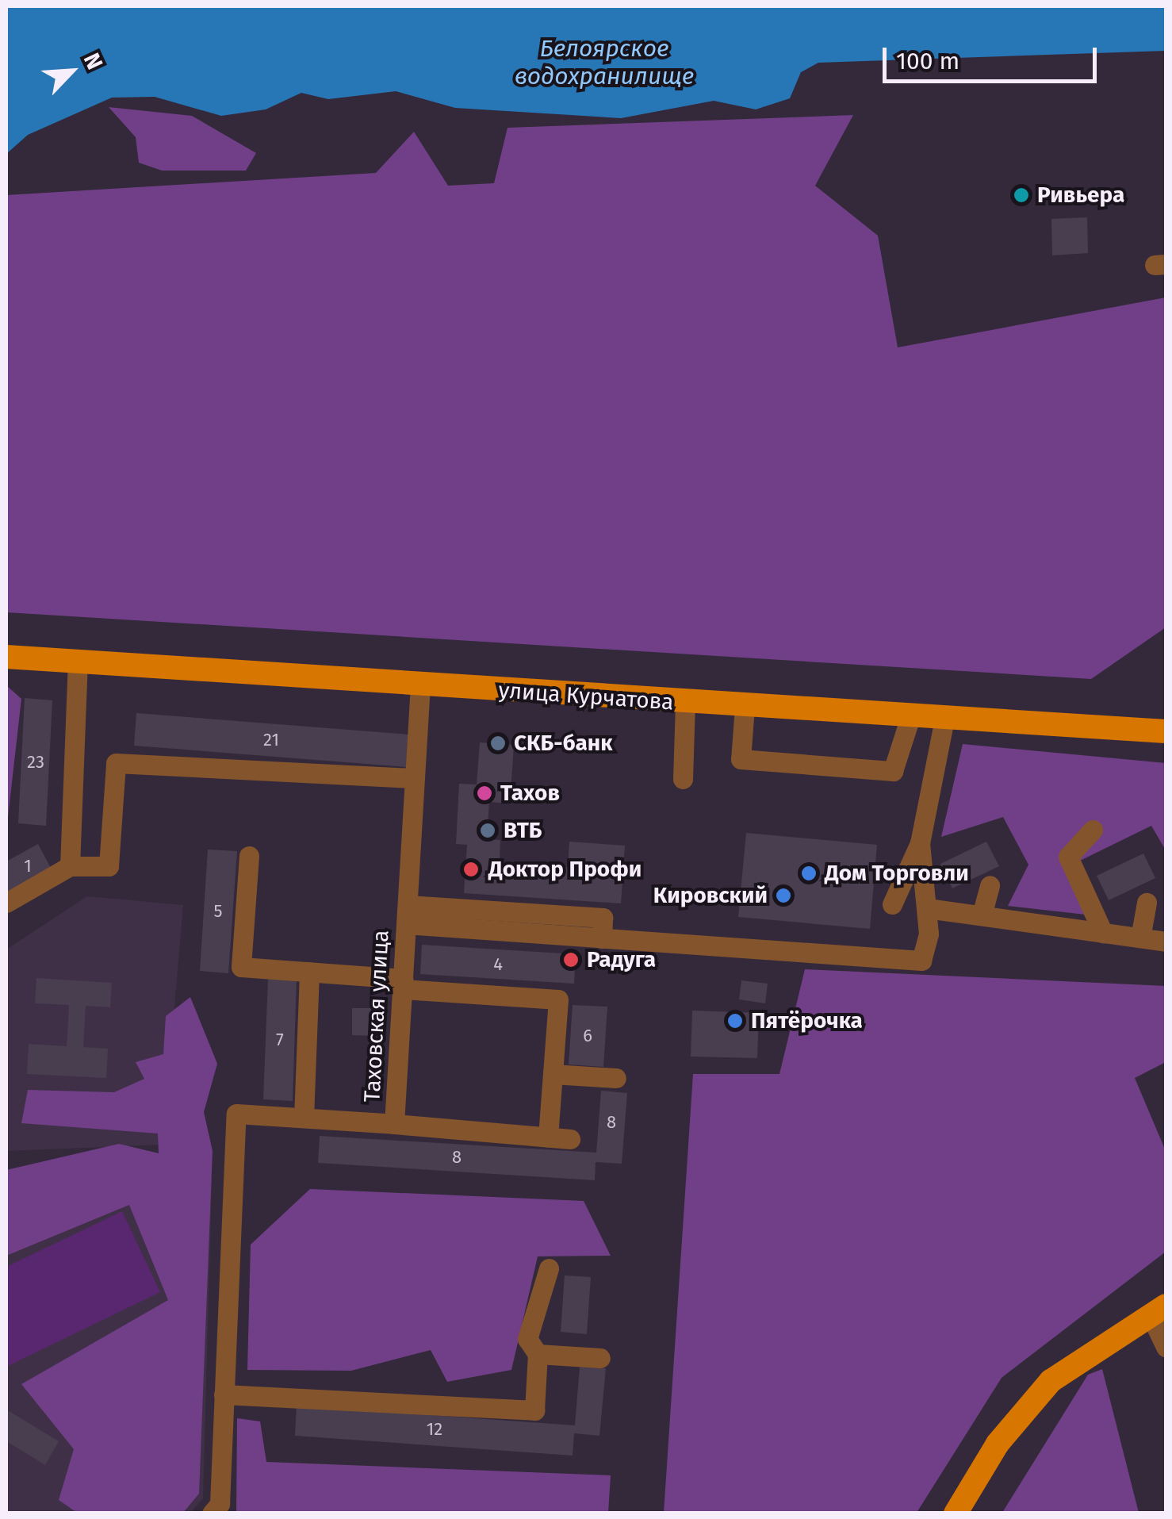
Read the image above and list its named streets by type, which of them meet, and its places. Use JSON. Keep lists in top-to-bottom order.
{
  "streets": {
    "main road": ["улица Курчатова"],
    "street": ["Таховская улица"]
  },
  "crossings": [
    ["улица Курчатова", "Таховская улица"]
  ],
  "water": ["Белоярское водохранилище"],
  "places": [
    "Ривьера",
    "СКБ-банк",
    "Тахов",
    "ВТБ",
    "Доктор Профи",
    "Дом Торговли",
    "Кировский",
    "Радуга",
    "Пятёрочка"
  ],
  "house_numbers": [
    "21",
    "23",
    "1",
    "5",
    "4",
    "6",
    "7",
    "8",
    "8",
    "12"
  ],
  "scale_bar": "100 m",
  "north": "top right"
}
